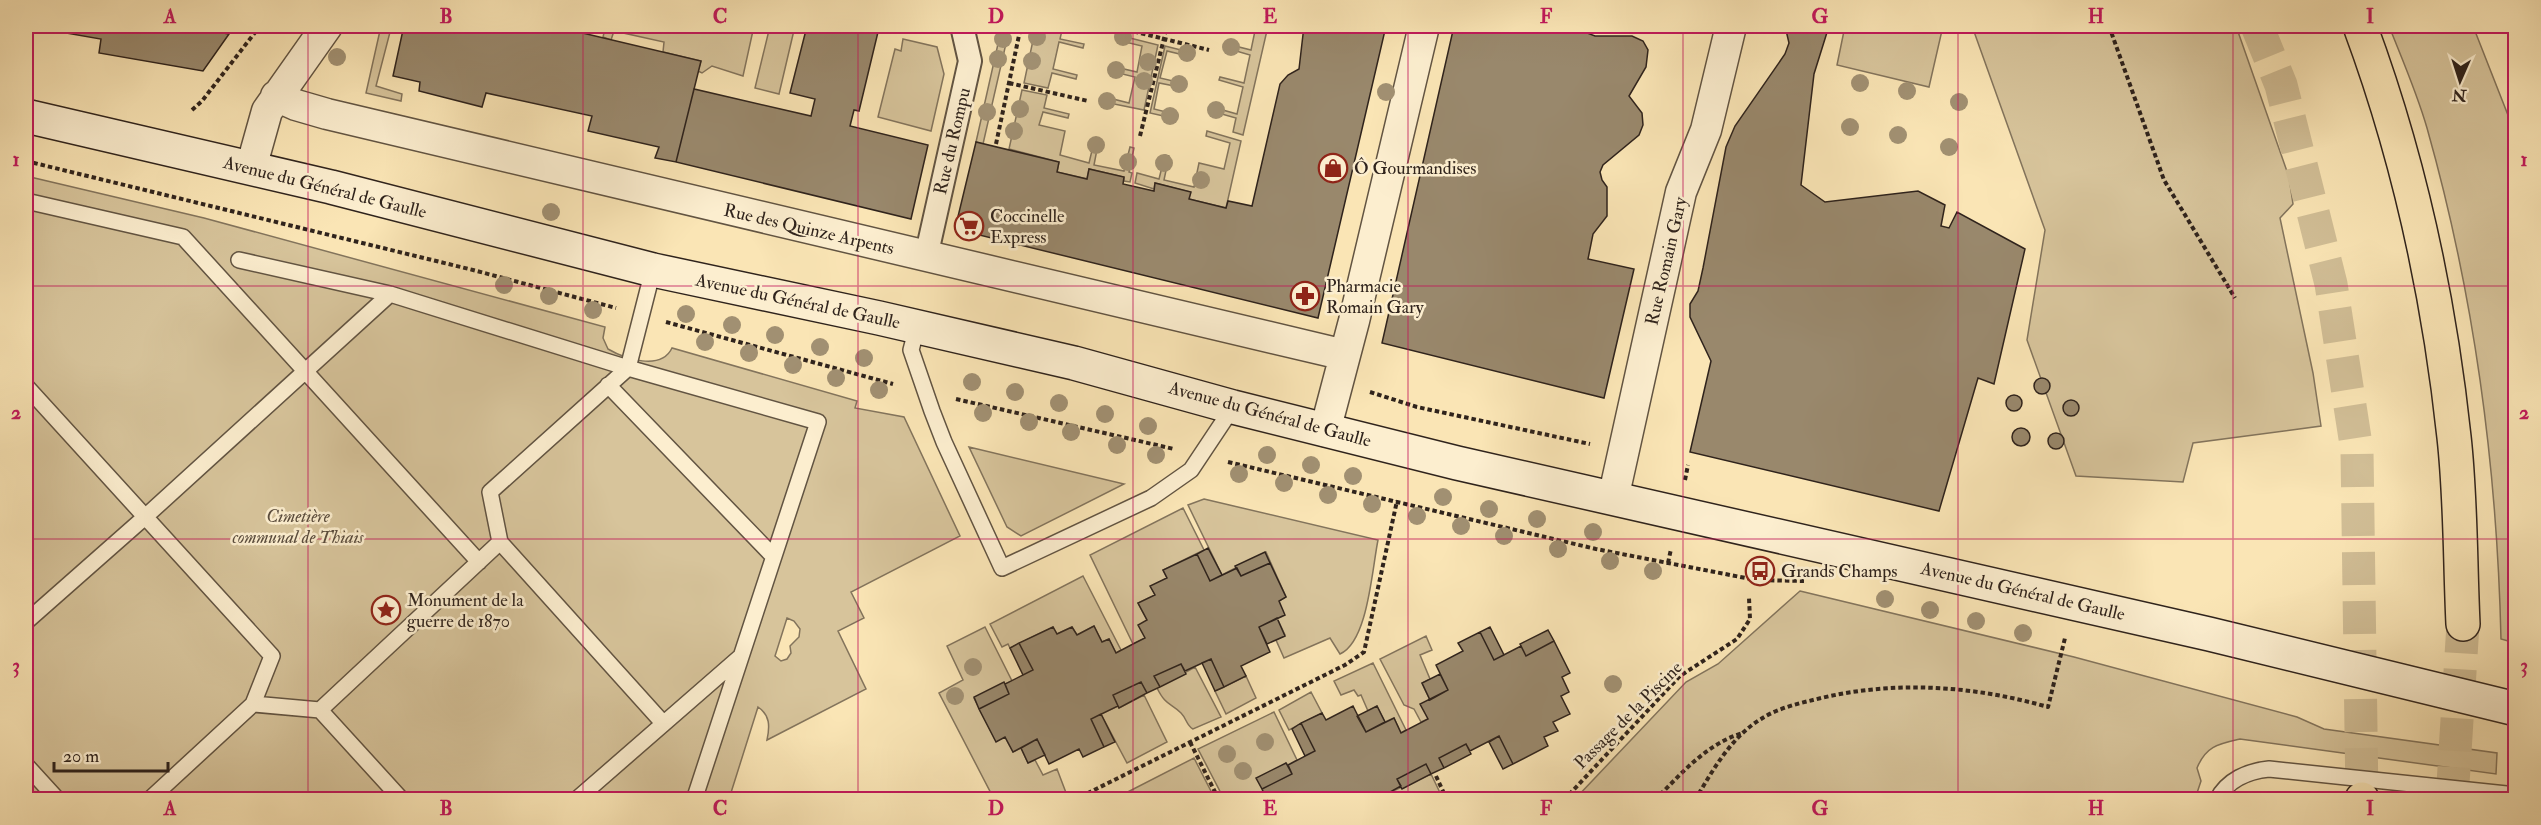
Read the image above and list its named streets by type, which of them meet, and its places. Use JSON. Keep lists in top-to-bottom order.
{
  "streets": {
    "main road": ["Avenue du Général de Gaulle"],
    "street": ["Rue du Rompu", "Rue des Quinze Arpents", "Rue Romain Gary"],
    "path": ["Passage de la Piscine"]
  },
  "crossings": [
    ["Rue du Rompu", "Rue des Quinze Arpents"],
    ["Avenue du Général de Gaulle", "Rue Romain Gary"]
  ],
  "parks": ["Cimetière communal de Thiais"],
  "places": {
    "shop": ["Ô Gourmandises"],
    "supermarket": ["Coccinelle Express"],
    "pharmacy": ["Pharmacie Romain Gary"],
    "bus stop": ["Grands Champs"],
    "place": ["Monument de la guerre de 1870"]
  },
  "scale_bar": "20 m",
  "north": "bottom",
  "grid": {
    "columns": [
      "A",
      "B",
      "C",
      "D",
      "E",
      "F",
      "G",
      "H",
      "I"
    ],
    "rows": ["1", "2", "3"]
  }
}
